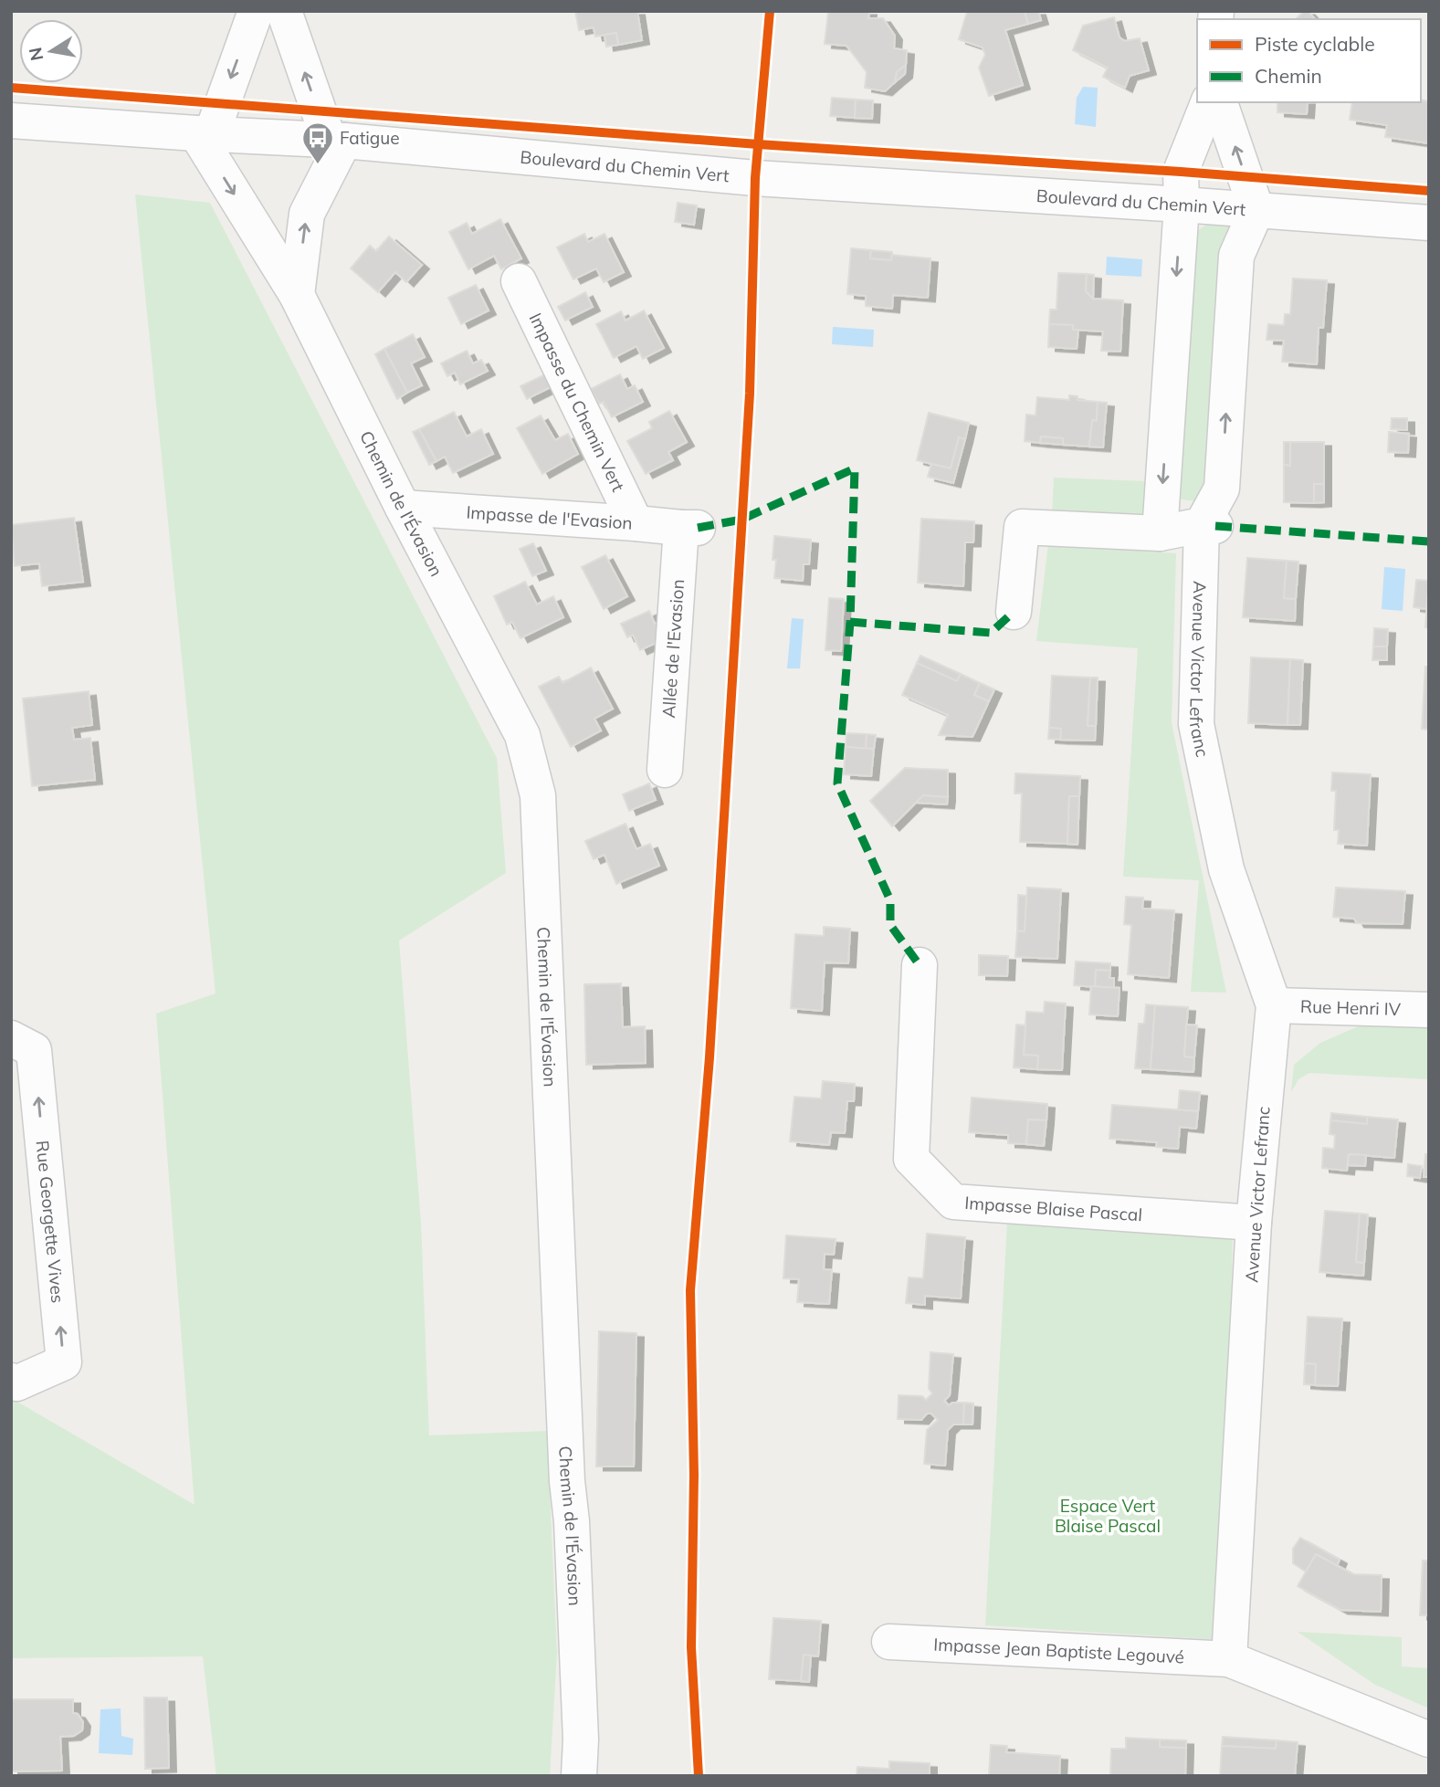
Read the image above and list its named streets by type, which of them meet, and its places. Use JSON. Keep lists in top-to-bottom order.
{
  "streets": {
    "street": [
      "Boulevard du Chemin Vert",
      "Impasse du Chemin Vert",
      "Chemin de l'Évasion",
      "Impasse de l'Evasion",
      "Allée de l'Evasion",
      "Avenue Victor Lefranc",
      "Rue Henri IV",
      "Impasse Blaise Pascal",
      "Rue Georgette Vives",
      "Impasse Jean Baptiste Legouvé"
    ]
  },
  "crossings": [
    ["Boulevard du Chemin Vert", "Chemin de l'Évasion"],
    ["Boulevard du Chemin Vert", "Avenue Victor Lefranc"],
    ["Impasse du Chemin Vert", "Impasse de l'Evasion"],
    ["Chemin de l'Évasion", "Impasse de l'Evasion"],
    ["Impasse de l'Evasion", "Allée de l'Evasion"],
    ["Avenue Victor Lefranc", "Rue Henri IV"],
    ["Avenue Victor Lefranc", "Impasse Blaise Pascal"],
    ["Avenue Victor Lefranc", "Impasse Jean Baptiste Legouvé"]
  ],
  "one_way": ["Rue Georgette Vives"],
  "parks": ["Espace Vert Blaise Pascal"],
  "places": {
    "bus stop": ["Fatigue"]
  },
  "legend": ["Piste cyclable", "Chemin"],
  "north": "left"
}
